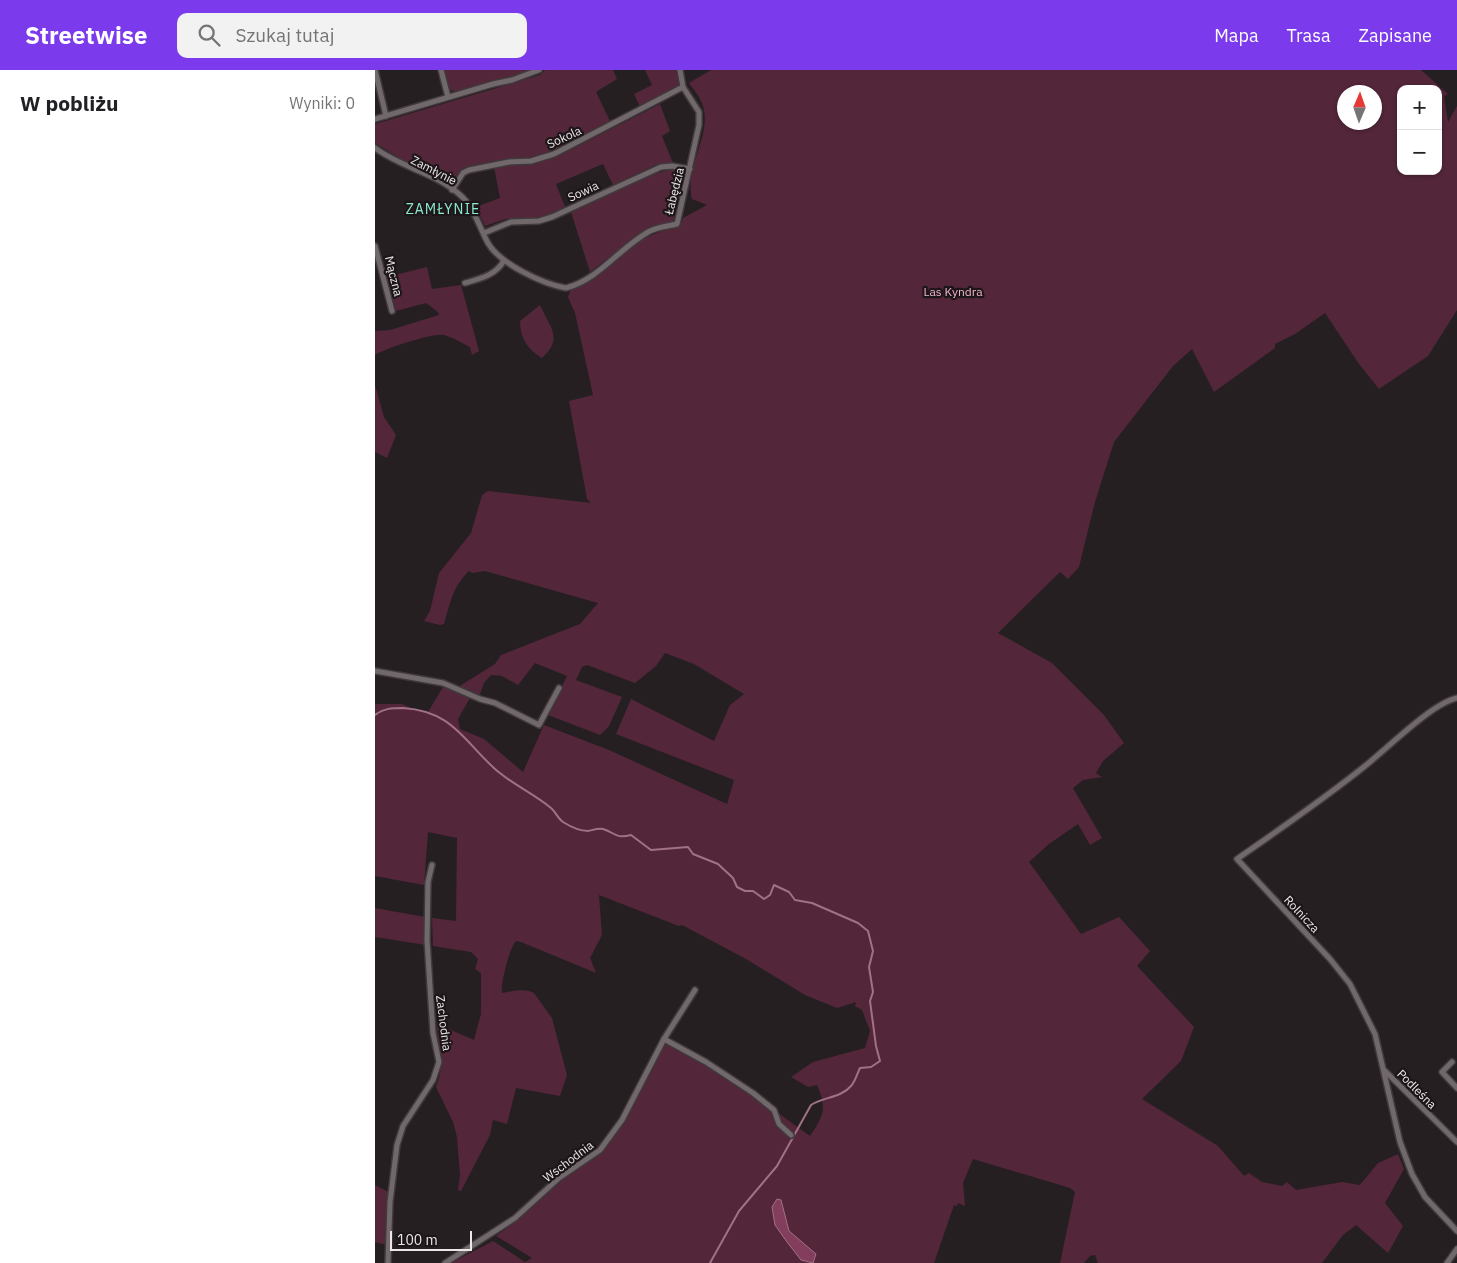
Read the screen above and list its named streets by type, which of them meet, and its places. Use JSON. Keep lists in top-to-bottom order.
{
  "streets": {
    "street": [
      "Sokola",
      "Zamłynie",
      "Sowia",
      "Łabędzia",
      "Mączna",
      "Rolnicza",
      "Zachodnia",
      "Podleśna",
      "Wschodnia"
    ]
  },
  "crossings": [
    ["Sokola", "Zamłynie"],
    ["Sokola", "Łabędzia"],
    ["Zamłynie", "Sowia"],
    ["Zamłynie", "Łabędzia"],
    ["Sowia", "Łabędzia"],
    ["Rolnicza", "Podleśna"]
  ],
  "districts": ["ZAMŁYNIE"],
  "parks": ["Las Kyndra"],
  "scale_bar": "100 m",
  "north": "top",
  "page": {
    "header": "Streetwise",
    "search": "Szukaj tutaj",
    "nav": ["Mapa", "Trasa", "Zapisane"],
    "heading": ["W pobliżu", "Wyniki: 0"],
    "map_buttons": ["+", "−"],
    "scale": "100 m"
  }
}
